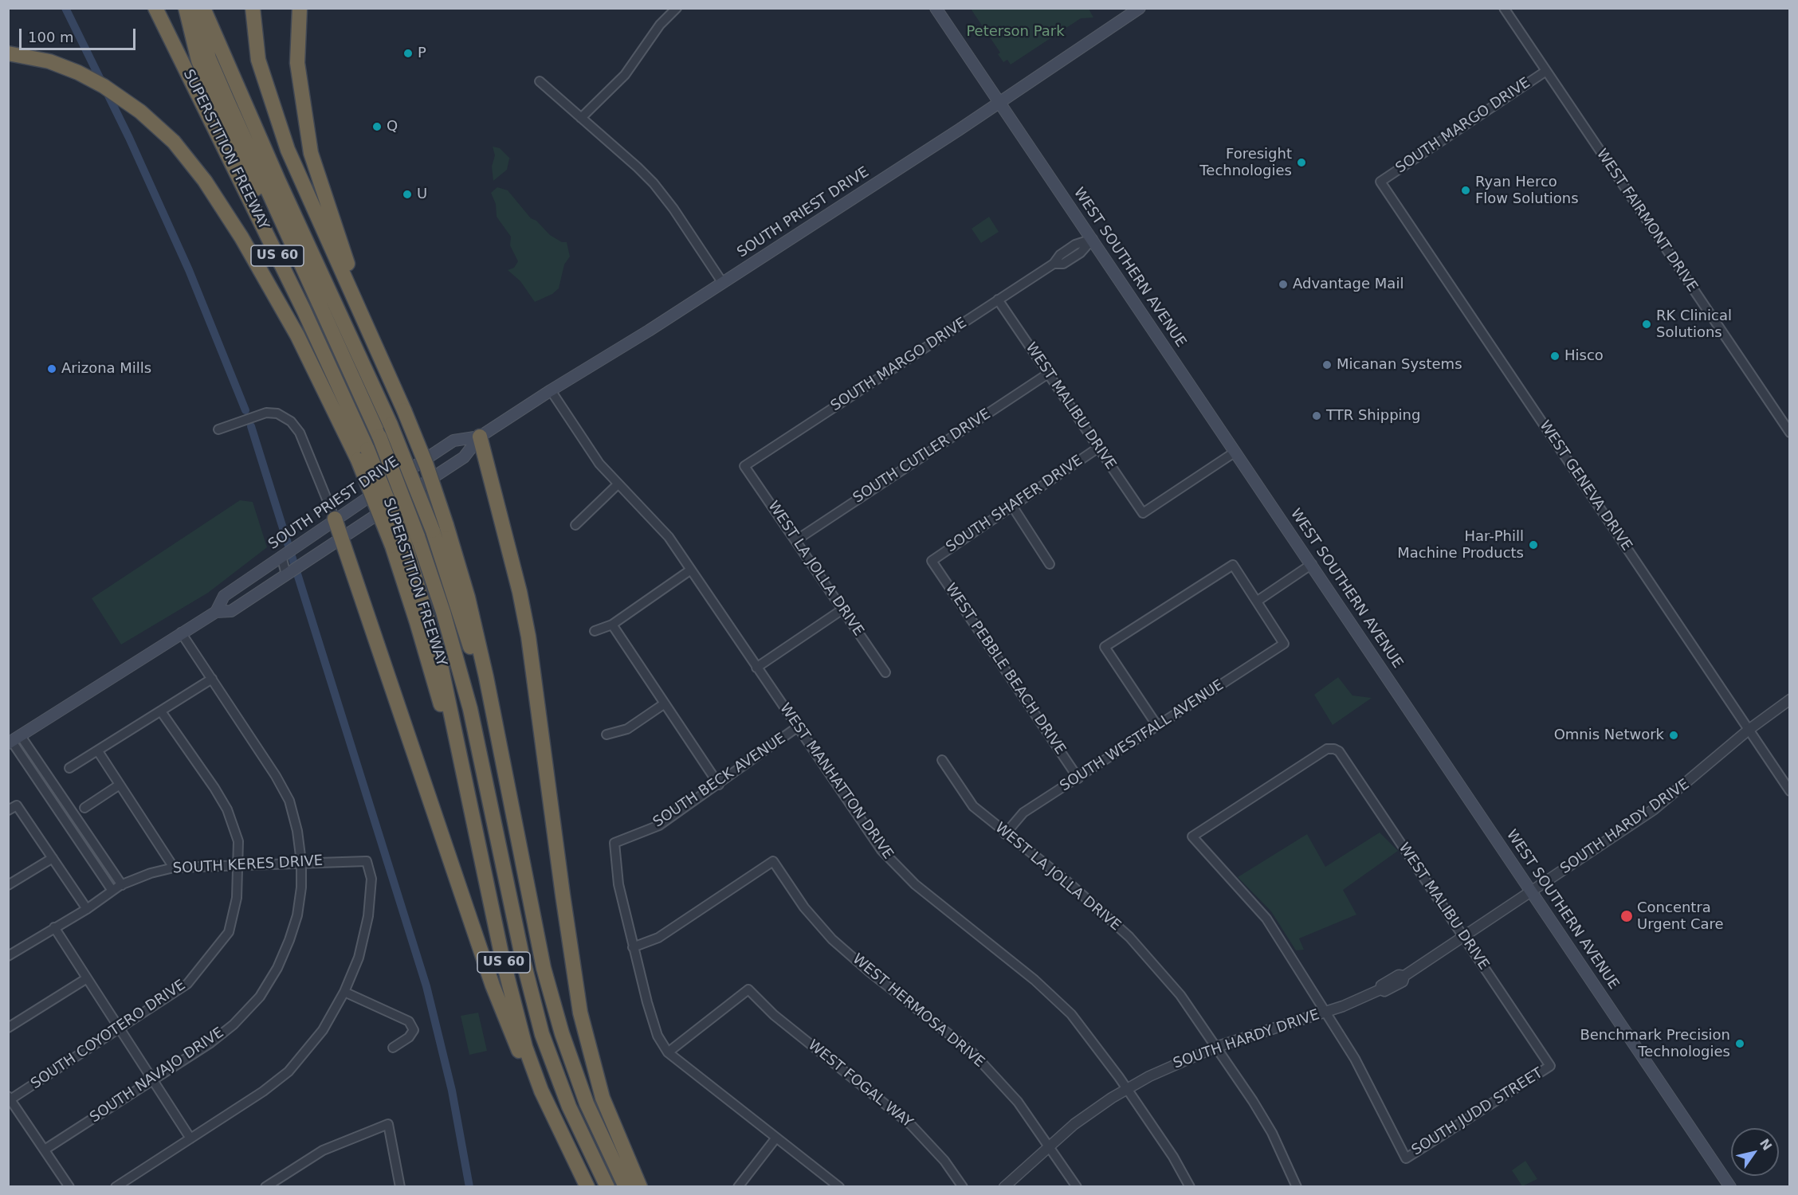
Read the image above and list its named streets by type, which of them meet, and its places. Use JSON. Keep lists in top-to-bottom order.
{
  "streets": {
    "highway": ["SUPERSTITION FREEWAY", "US 60"],
    "main road": ["SOUTH PRIEST DRIVE", "WEST SOUTHERN AVENUE"],
    "street": [
      "SOUTH MARGO DRIVE",
      "WEST FAIRMONT DRIVE",
      "WEST MALIBU DRIVE",
      "SOUTH CUTLER DRIVE",
      "WEST GENEVA DRIVE",
      "SOUTH SHAFER DRIVE",
      "WEST LA JOLLA DRIVE",
      "WEST PEBBLE BEACH DRIVE",
      "SOUTH WESTFALL AVENUE",
      "SOUTH BECK AVENUE",
      "WEST MANHATTON DRIVE",
      "SOUTH HARDY DRIVE",
      "SOUTH KERES DRIVE",
      "WEST HERMOSA DRIVE",
      "SOUTH COYOTERO DRIVE",
      "SOUTH NAVAJO DRIVE",
      "WEST FOGAL WAY",
      "SOUTH JUDD STREET"
    ]
  },
  "crossings": [
    ["SOUTH MARGO DRIVE", "WEST FAIRMONT DRIVE"],
    ["SOUTH MARGO DRIVE", "WEST SOUTHERN AVENUE"],
    ["SOUTH MARGO DRIVE", "WEST MALIBU DRIVE"],
    ["SOUTH MARGO DRIVE", "WEST GENEVA DRIVE"],
    ["SOUTH MARGO DRIVE", "WEST LA JOLLA DRIVE"],
    ["SOUTH PRIEST DRIVE", "WEST SOUTHERN AVENUE"],
    ["SOUTH PRIEST DRIVE", "WEST MANHATTON DRIVE"],
    ["SOUTH PRIEST DRIVE", "SOUTH NAVAJO DRIVE"],
    ["WEST SOUTHERN AVENUE", "WEST MALIBU DRIVE"],
    ["WEST SOUTHERN AVENUE", "SOUTH HARDY DRIVE"],
    ["WEST MALIBU DRIVE", "SOUTH CUTLER DRIVE"],
    ["WEST MALIBU DRIVE", "SOUTH SHAFER DRIVE"],
    ["WEST MALIBU DRIVE", "SOUTH HARDY DRIVE"],
    ["WEST MALIBU DRIVE", "SOUTH JUDD STREET"],
    ["SOUTH CUTLER DRIVE", "WEST LA JOLLA DRIVE"],
    ["WEST GENEVA DRIVE", "SOUTH HARDY DRIVE"],
    ["SOUTH SHAFER DRIVE", "WEST PEBBLE BEACH DRIVE"],
    ["WEST LA JOLLA DRIVE", "SOUTH WESTFALL AVENUE"],
    ["WEST LA JOLLA DRIVE", "SOUTH HARDY DRIVE"],
    ["WEST PEBBLE BEACH DRIVE", "SOUTH WESTFALL AVENUE"],
    ["SOUTH BECK AVENUE", "WEST MANHATTON DRIVE"],
    ["SOUTH BECK AVENUE", "WEST HERMOSA DRIVE"],
    ["WEST MANHATTON DRIVE", "SOUTH HARDY DRIVE"],
    ["SOUTH HARDY DRIVE", "WEST HERMOSA DRIVE"],
    ["SOUTH HARDY DRIVE", "SOUTH JUDD STREET"],
    ["SOUTH KERES DRIVE", "SOUTH COYOTERO DRIVE"],
    ["SOUTH KERES DRIVE", "SOUTH NAVAJO DRIVE"]
  ],
  "parks": ["Peterson Park"],
  "places": [
    "P",
    "Q",
    "Foresight Technologies",
    "Ryan Herco Flow Solutions",
    "U",
    "Advantage Mail",
    "RK Clinical Solutions",
    "Hisco",
    "Micanan Systems",
    "Arizona Mills",
    "TTR Shipping",
    "Har-Phill Machine Products",
    "Omnis Network",
    "Concentra Urgent Care",
    "Benchmark Precision Technologies"
  ],
  "scale_bar": "100 m",
  "north": "top right"
}
